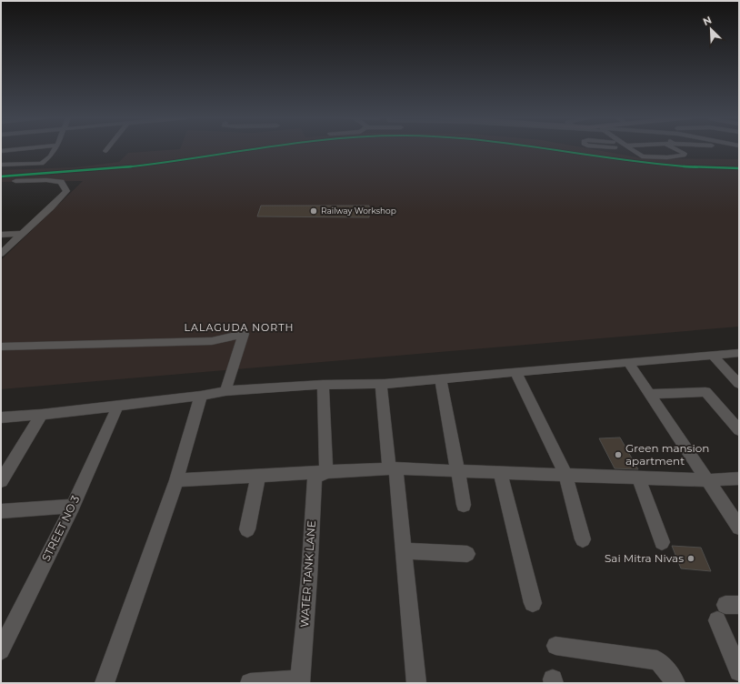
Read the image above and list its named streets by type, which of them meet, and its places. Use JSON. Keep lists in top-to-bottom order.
{
  "streets": {
    "street": ["STREET NO 3", "WATER TANK LANE"]
  },
  "districts": ["LALAGUDA NORTH"],
  "places": ["Railway Workshop", "Green mansion apartment", "Sai Mitra Nivas"],
  "north": "top left"
}
